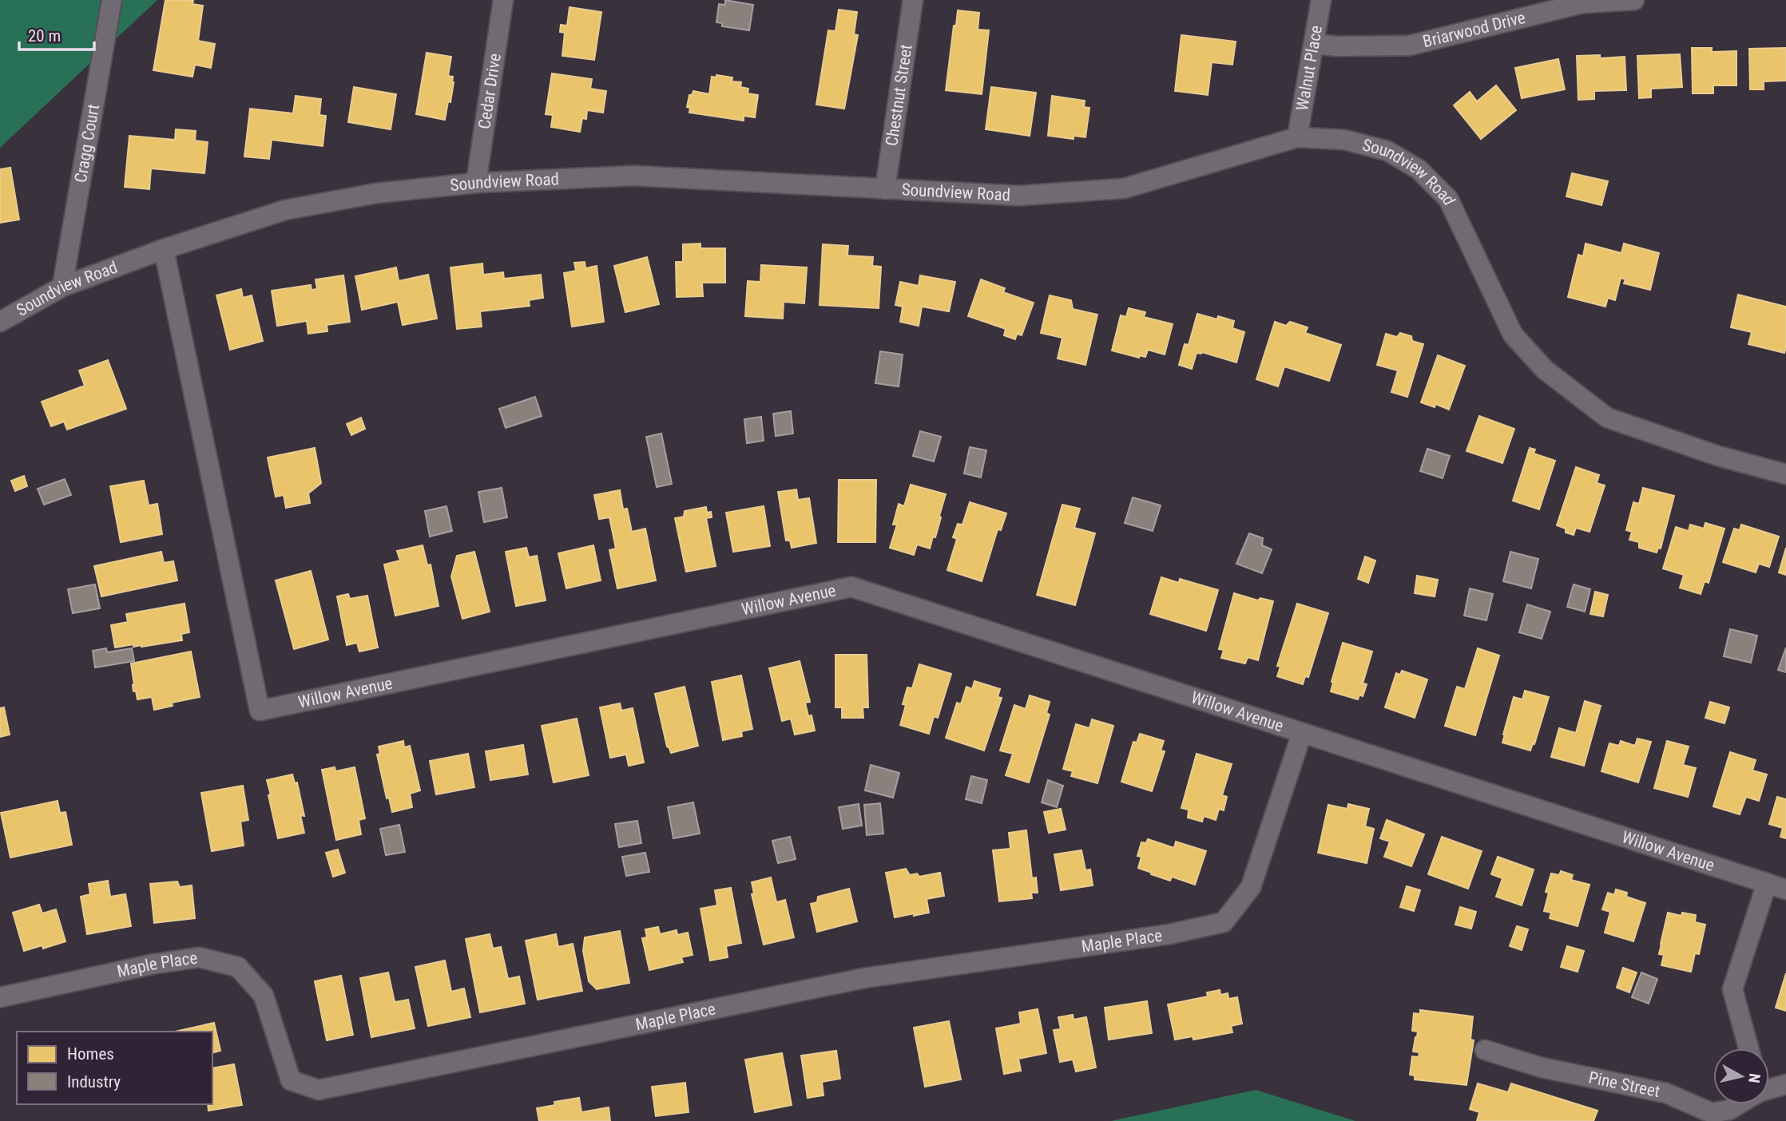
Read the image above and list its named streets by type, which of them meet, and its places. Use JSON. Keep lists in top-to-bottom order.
{
  "streets": {
    "street": [
      "Briarwood Drive",
      "Walnut Place",
      "Cedar Drive",
      "Chestnut Street",
      "Cragg Court",
      "Soundview Road",
      "Willow Avenue",
      "Maple Place",
      "Pine Street"
    ]
  },
  "crossings": [
    ["Briarwood Drive", "Walnut Place"],
    ["Walnut Place", "Soundview Road"],
    ["Cedar Drive", "Soundview Road"],
    ["Chestnut Street", "Soundview Road"],
    ["Cragg Court", "Soundview Road"],
    ["Soundview Road", "Willow Avenue"],
    ["Willow Avenue", "Maple Place"]
  ],
  "legend": ["Homes", "Industry"],
  "scale_bar": "20 m",
  "north": "right"
}
